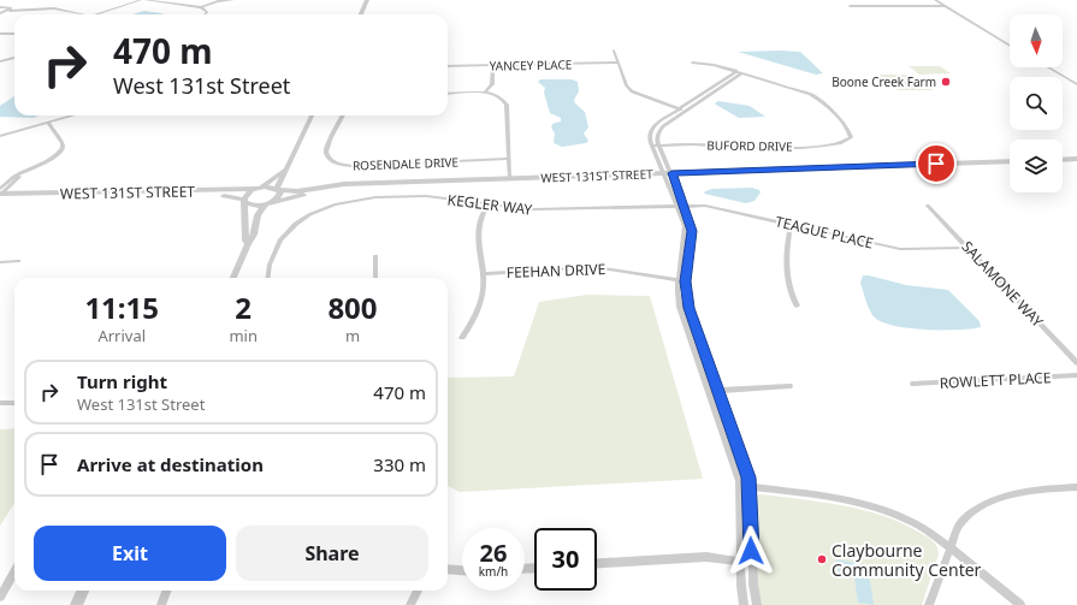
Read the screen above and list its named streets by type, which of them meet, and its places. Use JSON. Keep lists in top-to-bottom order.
{
  "streets": {
    "street": [
      "YANCEY PLACE",
      "BUFORD DRIVE",
      "ROSENDALE DRIVE",
      "WEST 131ST STREET",
      "KEGLER WAY",
      "TEAGUE PLACE",
      "FEEHAN DRIVE",
      "SALAMONE WAY",
      "ROWLETT PLACE"
    ]
  },
  "crossings": [
    ["KEGLER WAY", "TEAGUE PLACE"],
    ["TEAGUE PLACE", "SALAMONE WAY"]
  ],
  "places": ["Boone Creek Farm", "Claybourne Community Center"],
  "north": "bottom",
  "page": {
    "turn": ["470 m", "West 131st Street"],
    "eta": [
      "11:15",
      "Arrival",
      "2",
      "min",
      "800",
      "m"
    ],
    "list": [
      {
        "name": "Turn right",
        "note": "West 131st Street",
        "value": "470 m"
      },
      {
        "name": "Arrive at destination",
        "value": "330 m"
      }
    ],
    "buttons": ["Exit", "Share"],
    "speed": "26 km/h",
    "limit": "30"
  }
}
